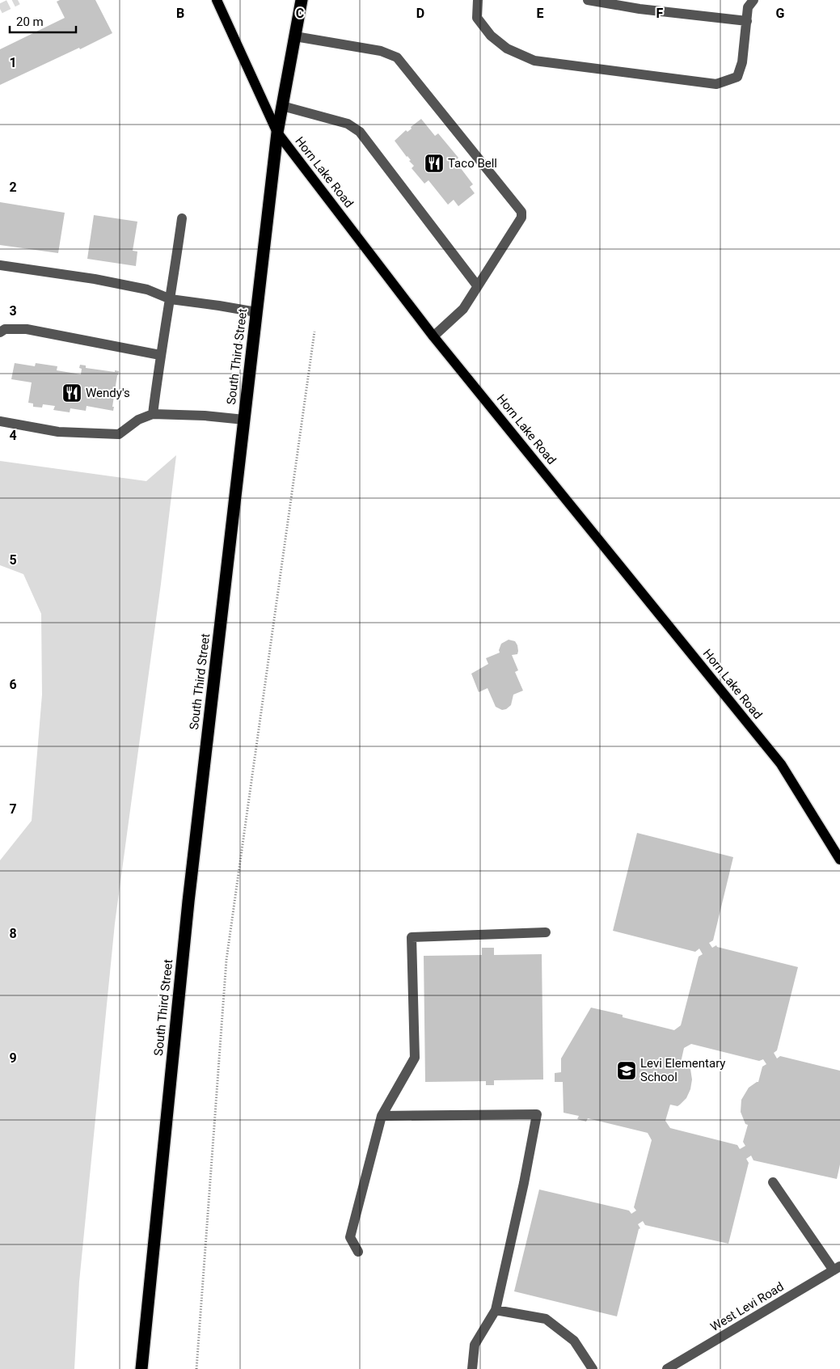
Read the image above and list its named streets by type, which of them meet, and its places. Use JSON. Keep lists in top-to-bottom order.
{
  "streets": {
    "highway": ["South Third Street"],
    "main road": ["Horn Lake Road"],
    "street": ["West Levi Road"]
  },
  "crossings": [
    ["Horn Lake Road", "South Third Street"]
  ],
  "places": {
    "restaurant": ["Taco Bell", "Wendy's"],
    "school or university": ["Levi Elementary School"]
  },
  "scale_bar": "20 m",
  "grid": {
    "columns": [
      "B",
      "C",
      "D",
      "E",
      "F",
      "G"
    ],
    "rows": [
      "1",
      "2",
      "3",
      "4",
      "5",
      "6",
      "7",
      "8",
      "9"
    ]
  }
}
